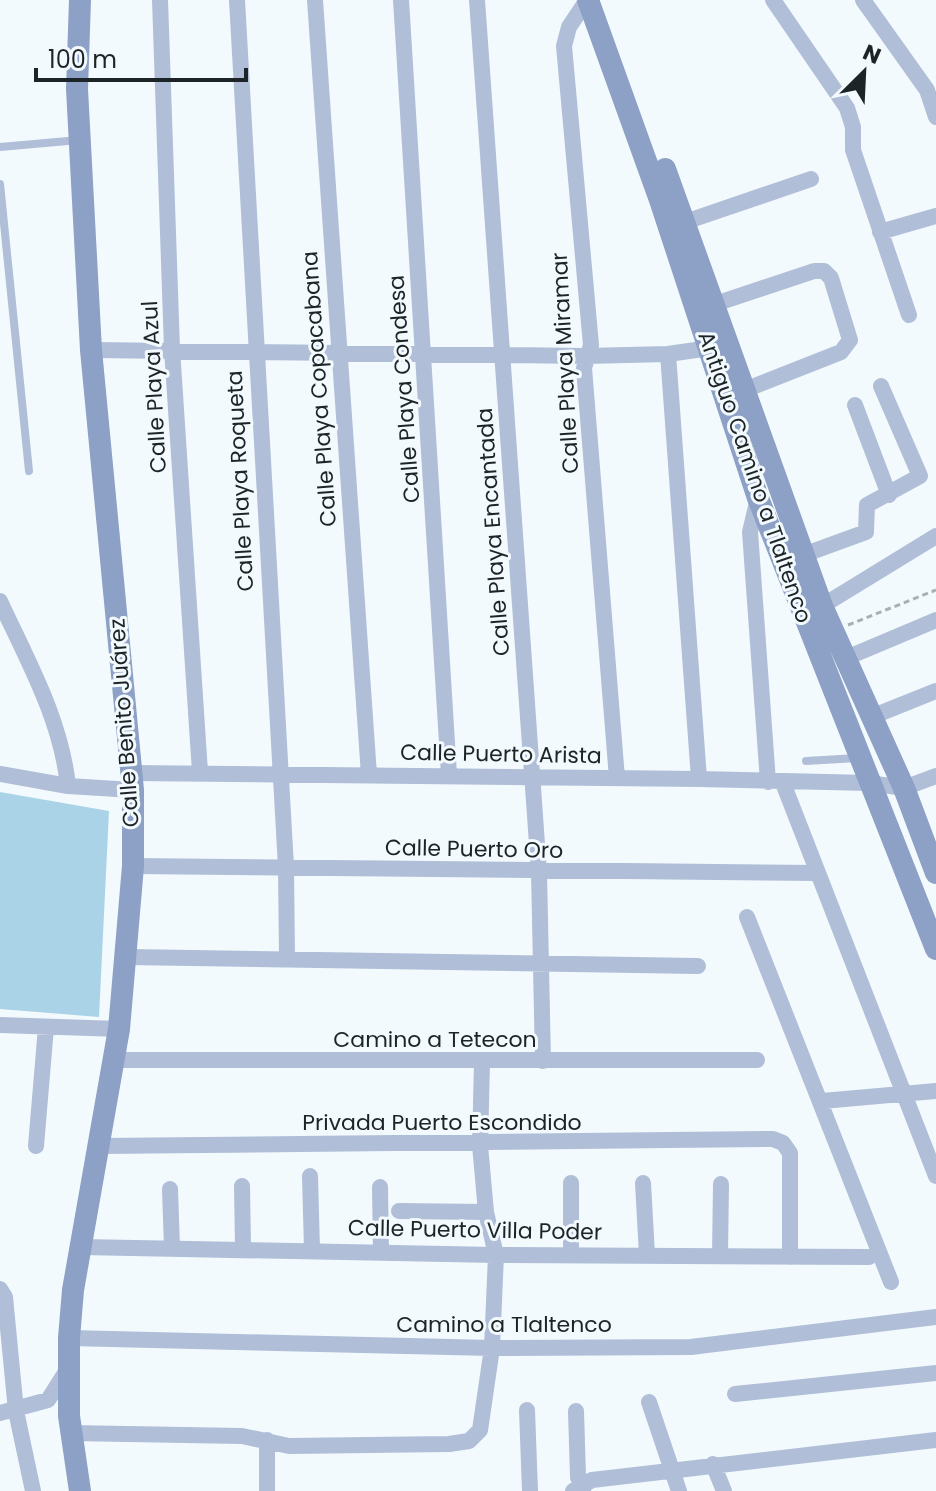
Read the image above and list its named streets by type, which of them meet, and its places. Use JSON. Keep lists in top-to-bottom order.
{
  "streets": {
    "street": [
      "Calle Playa Miramar",
      "Calle Playa Azul",
      "Calle Playa Copacabana",
      "Calle Playa Condesa",
      "Antiguo Camino a Tlaltenco",
      "Calle Playa Roqueta",
      "Calle Playa Encantada",
      "Calle Benito Juárez",
      "Calle Puerto Arista",
      "Calle Puerto Oro",
      "Camino a Tetecon",
      "Privada Puerto Escondido",
      "Calle Puerto Villa Poder",
      "Camino a Tlaltenco"
    ]
  },
  "crossings": [
    ["Calle Playa Miramar", "Antiguo Camino a Tlaltenco"],
    ["Calle Playa Miramar", "Calle Puerto Arista"],
    ["Calle Playa Azul", "Calle Puerto Arista"],
    ["Calle Playa Copacabana", "Calle Puerto Arista"],
    ["Calle Playa Condesa", "Calle Puerto Arista"],
    ["Antiguo Camino a Tlaltenco", "Calle Puerto Arista"],
    ["Calle Playa Roqueta", "Calle Puerto Arista"],
    ["Calle Playa Roqueta", "Calle Puerto Oro"],
    ["Calle Playa Encantada", "Calle Puerto Arista"],
    ["Calle Playa Encantada", "Calle Puerto Oro"],
    ["Calle Playa Encantada", "Camino a Tetecon"],
    ["Calle Benito Juárez", "Calle Puerto Arista"],
    ["Calle Benito Juárez", "Calle Puerto Oro"],
    ["Calle Benito Juárez", "Camino a Tetecon"],
    ["Calle Benito Juárez", "Privada Puerto Escondido"],
    ["Calle Benito Juárez", "Calle Puerto Villa Poder"],
    ["Calle Benito Juárez", "Camino a Tlaltenco"],
    ["Privada Puerto Escondido", "Calle Puerto Villa Poder"]
  ],
  "scale_bar": "100 m",
  "north": "top right"
}
